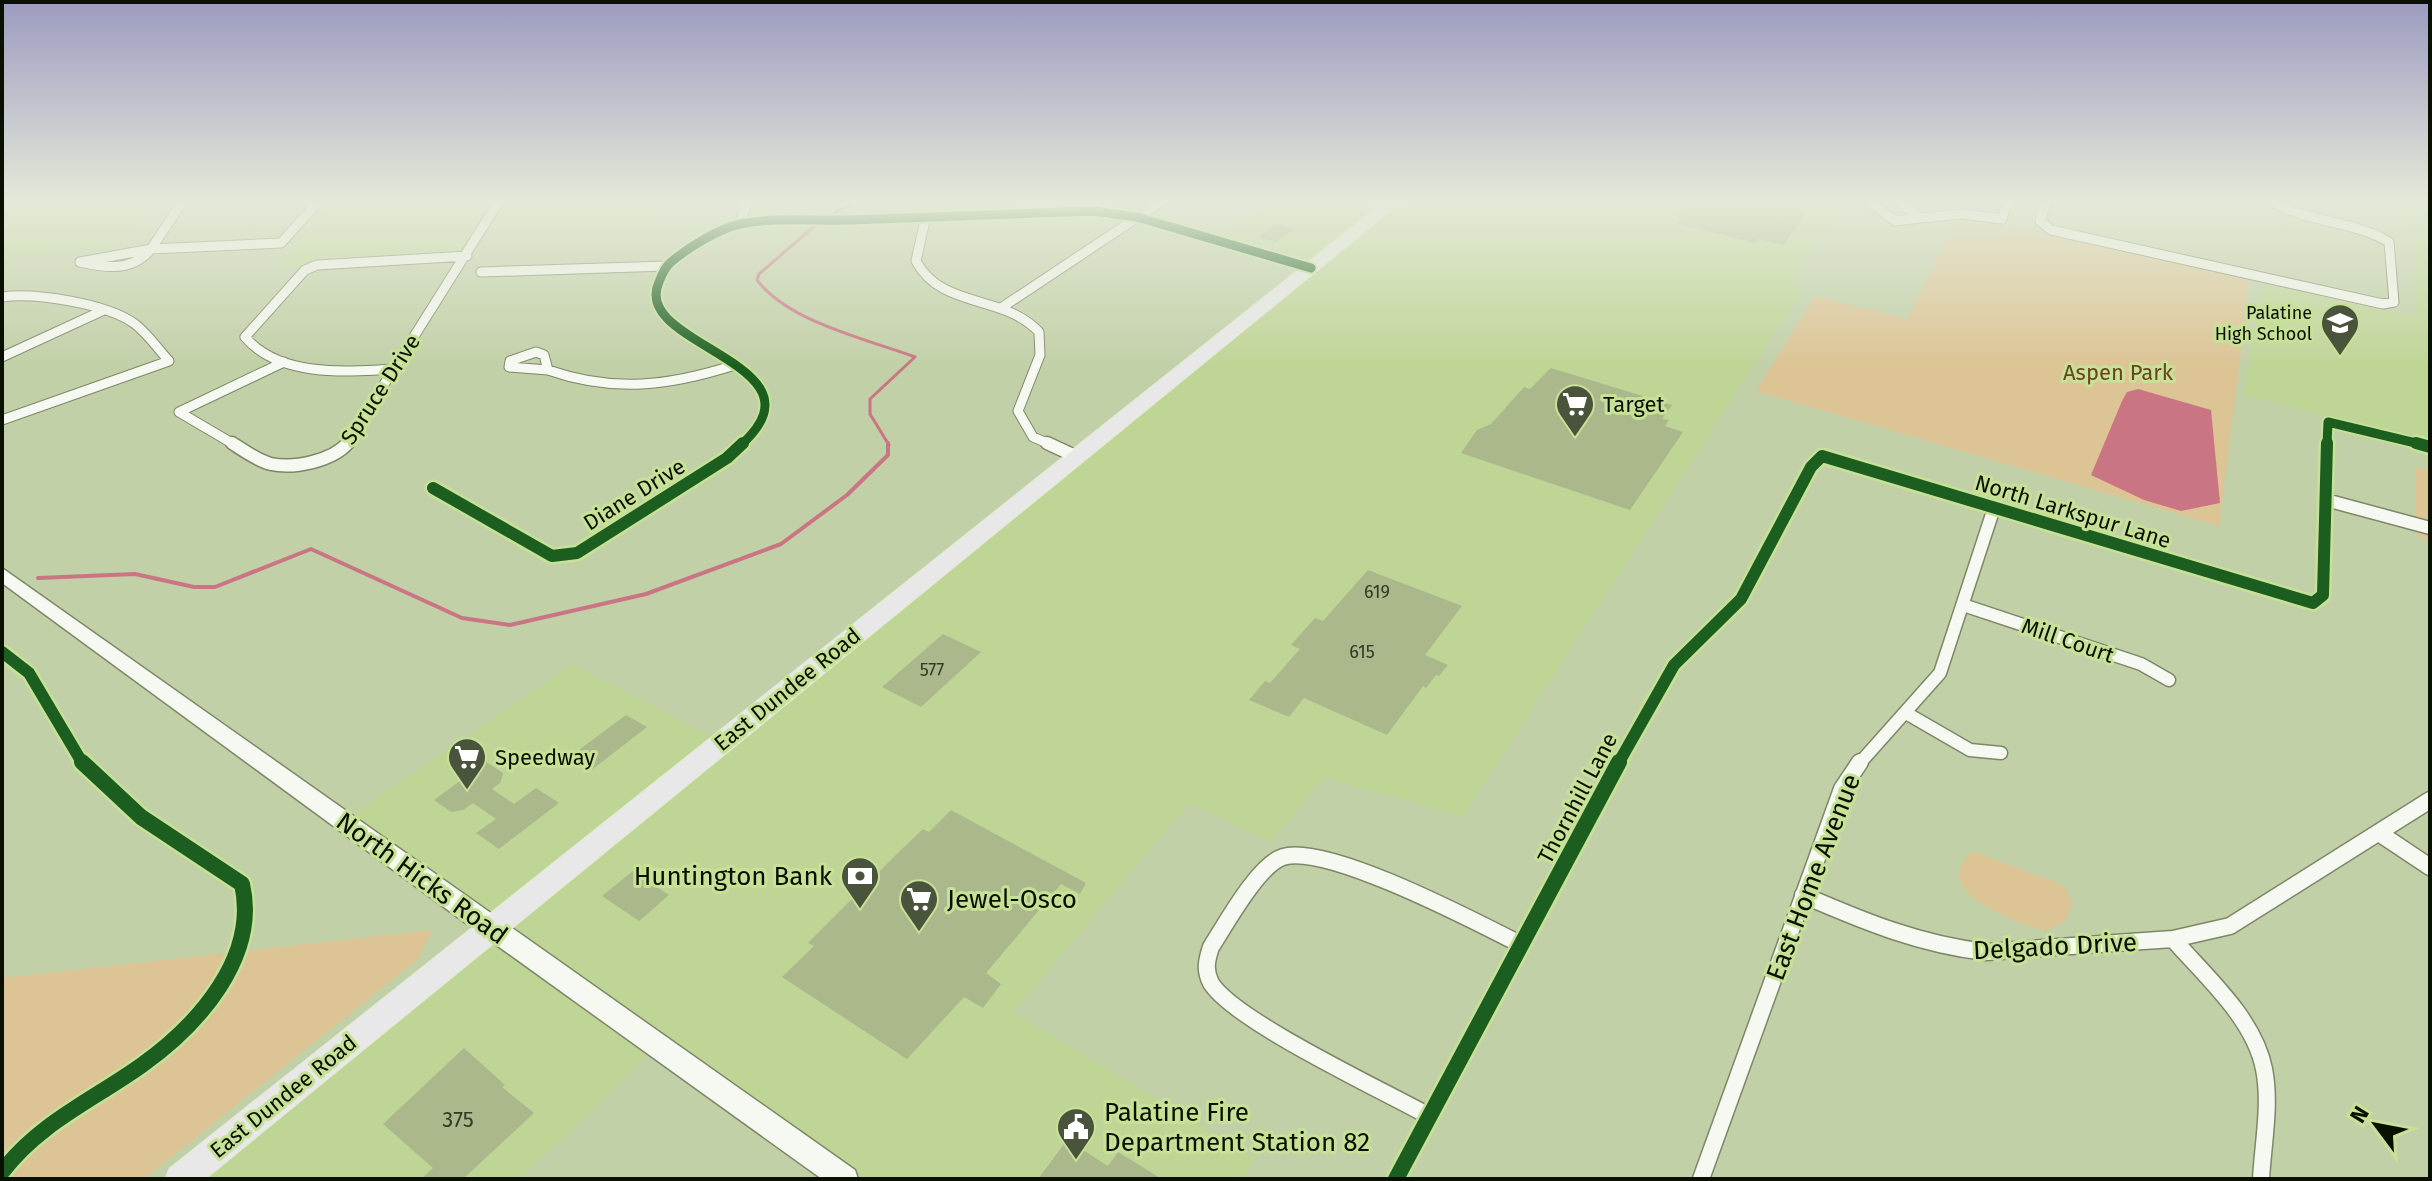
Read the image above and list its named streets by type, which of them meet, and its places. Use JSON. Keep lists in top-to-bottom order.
{
  "streets": {
    "main road": ["East Dundee Road", "North Hicks Road"],
    "street": [
      "Spruce Drive",
      "Diane Drive",
      "North Larkspur Lane",
      "Mill Court",
      "Thornhill Lane",
      "East Home Avenue",
      "Delgado Drive"
    ]
  },
  "crossings": [
    ["North Larkspur Lane", "Thornhill Lane"],
    ["North Larkspur Lane", "East Home Avenue"],
    ["Mill Court", "East Home Avenue"],
    ["East Dundee Road", "North Hicks Road"],
    ["East Home Avenue", "Delgado Drive"]
  ],
  "parks": ["Aspen Park"],
  "places": {
    "school or university": ["Palatine High School"],
    "supermarket": ["Target", "Speedway", "Jewel-Osco"],
    "bank": ["Huntington Bank"],
    "public building": ["Palatine Fire Department Station 82"]
  },
  "house_numbers": [
    "619",
    "615",
    "577",
    "375"
  ],
  "north": "top left"
}
